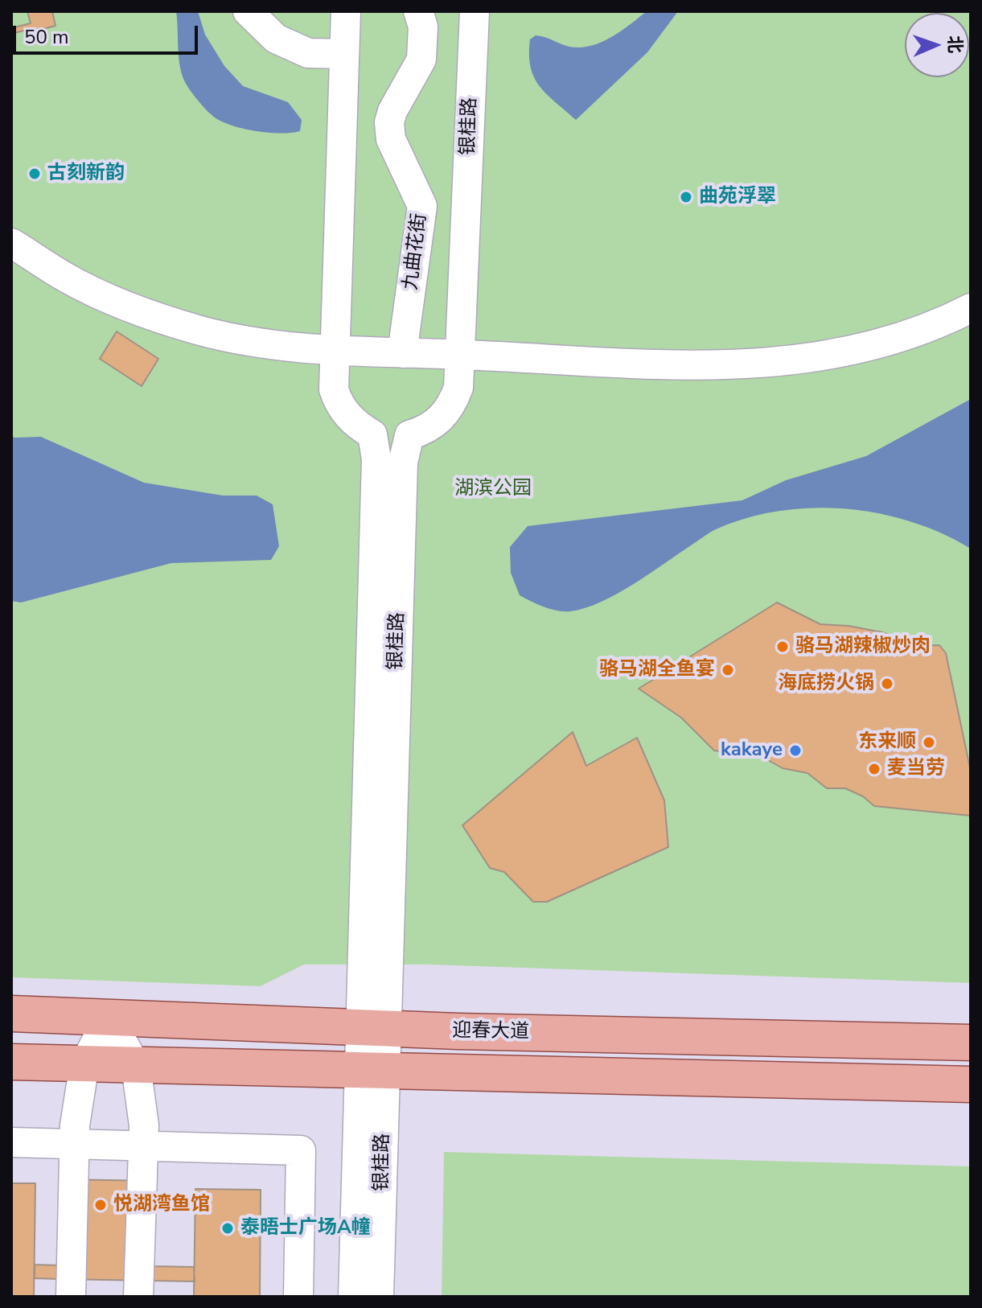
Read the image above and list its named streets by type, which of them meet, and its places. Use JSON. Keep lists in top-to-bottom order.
{
  "streets": {
    "main road": ["迎春大道"],
    "street": ["银桂路", "九曲花街"]
  },
  "crossings": [
    ["银桂路", "迎春大道"]
  ],
  "parks": ["湖滨公园"],
  "places": [
    "古刻新韵",
    "曲苑浮翠",
    "骆马湖辣椒炒肉",
    "骆马湖全鱼宴",
    "海底捞火锅",
    "东来顺",
    "kakaye",
    "麦当劳",
    "悦湖湾鱼馆",
    "泰晤士广场A幢"
  ],
  "scale_bar": "50 m",
  "north": "right"
}
